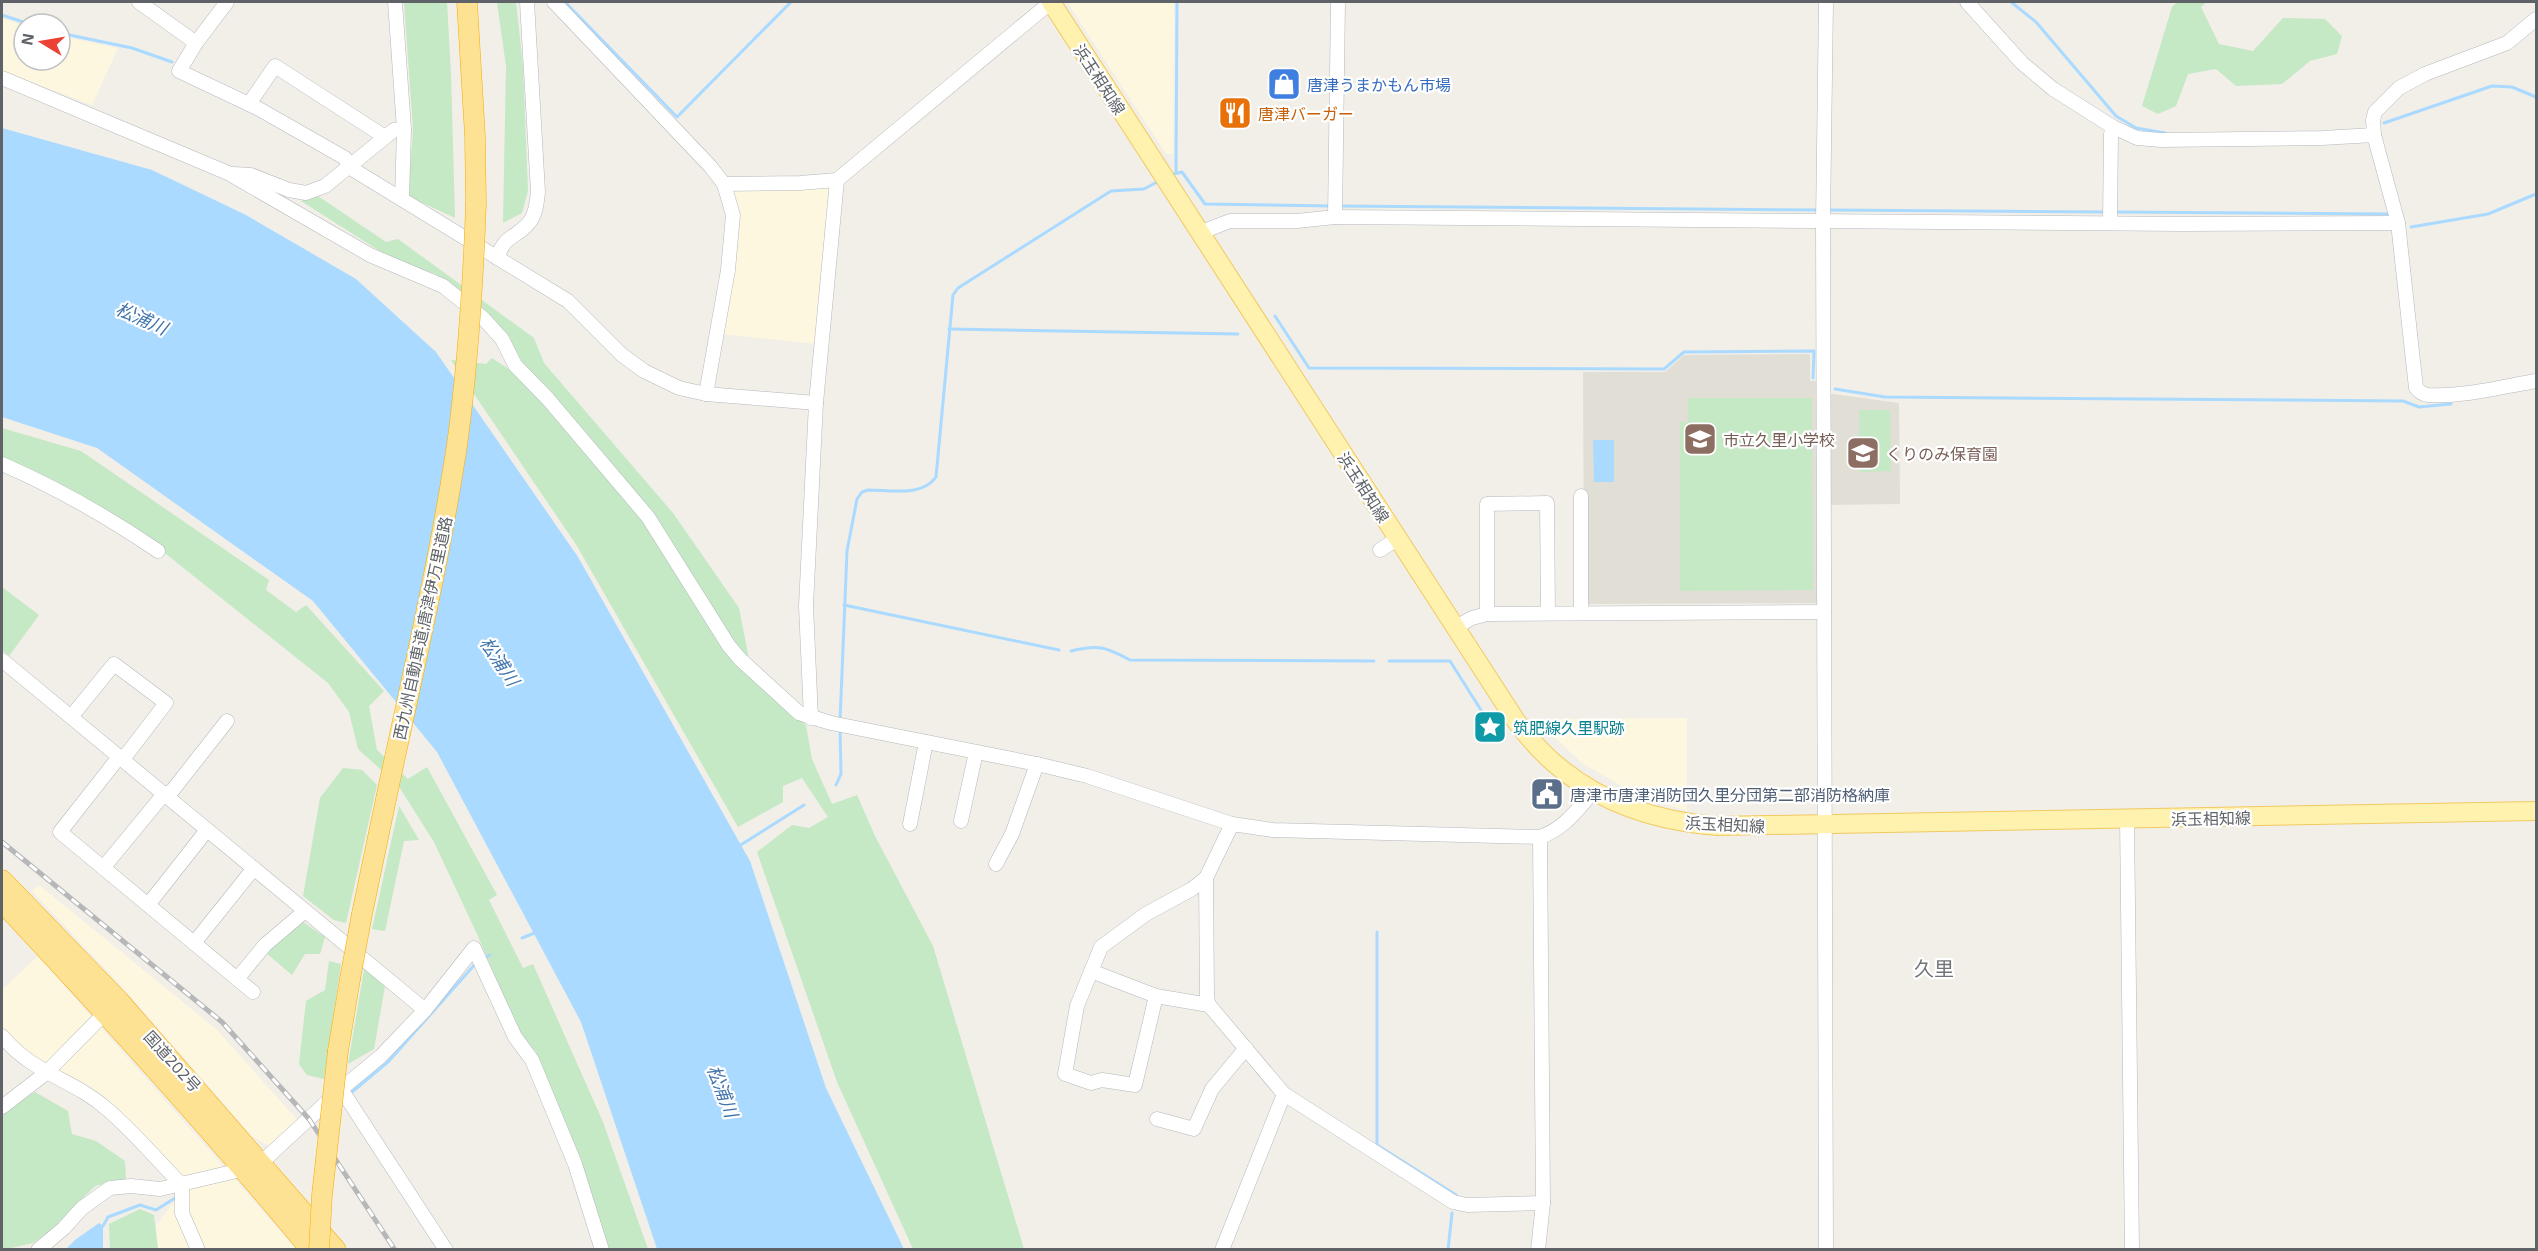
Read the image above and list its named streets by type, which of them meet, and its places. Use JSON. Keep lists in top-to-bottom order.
{
  "streets": {
    "highway": ["西九州自動車道;唐津伊万里道路", "国道202号"],
    "main road": ["浜玉相知線"]
  },
  "districts": ["久里"],
  "water": ["松浦川"],
  "places": {
    "shop": ["唐津うまかもん市場"],
    "restaurant": ["唐津バーガー"],
    "school or university": ["市立久里小学校", "くりのみ保育園"],
    "place": ["筑肥線久里駅跡"],
    "public building": ["唐津市唐津消防団久里分団第二部消防格納庫"]
  },
  "north": "left"
}
